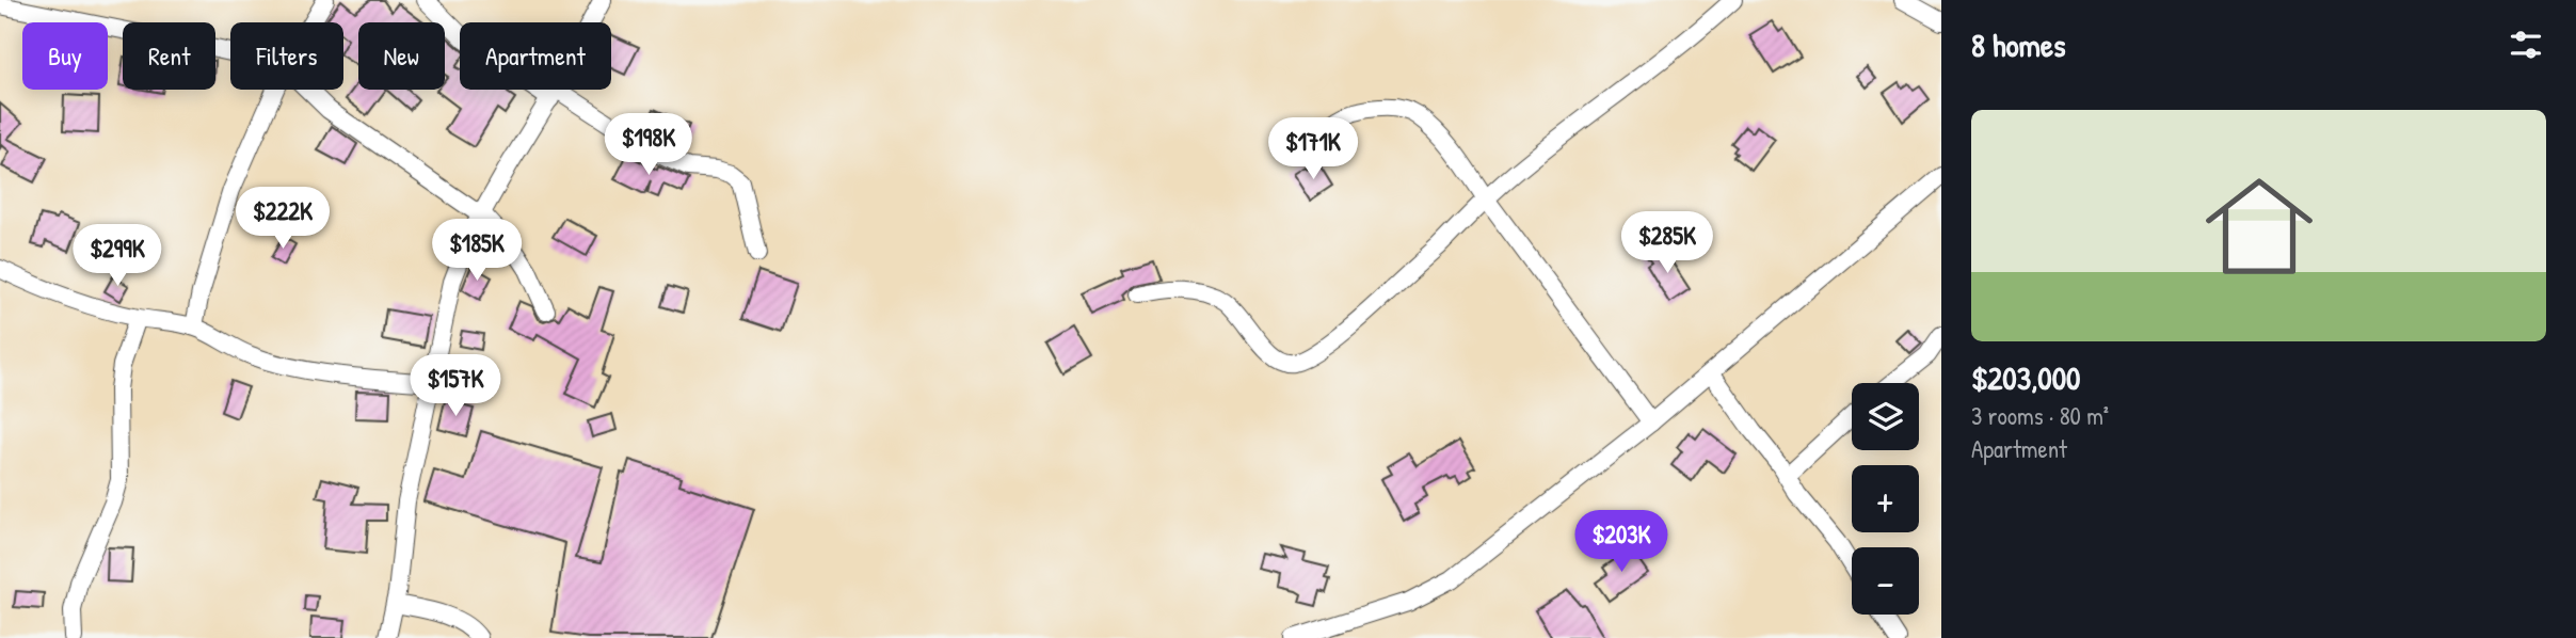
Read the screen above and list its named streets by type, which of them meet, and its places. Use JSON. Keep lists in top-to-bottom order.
{
  "page": {
    "heading": "8 homes",
    "chip": [
      "Buy",
      "Rent",
      "Filters",
      "New",
      "Apartment"
    ],
    "list": [
      {
        "name": "$203,000",
        "note": "3 rooms · 80 m² · Apartment"
      }
    ],
    "price": [
      "$198K",
      "$171K",
      "$222K",
      "$285K",
      "$185K",
      "$299K",
      "$157K",
      "$203K"
    ],
    "map_buttons": ["+", "−"]
  }
}
